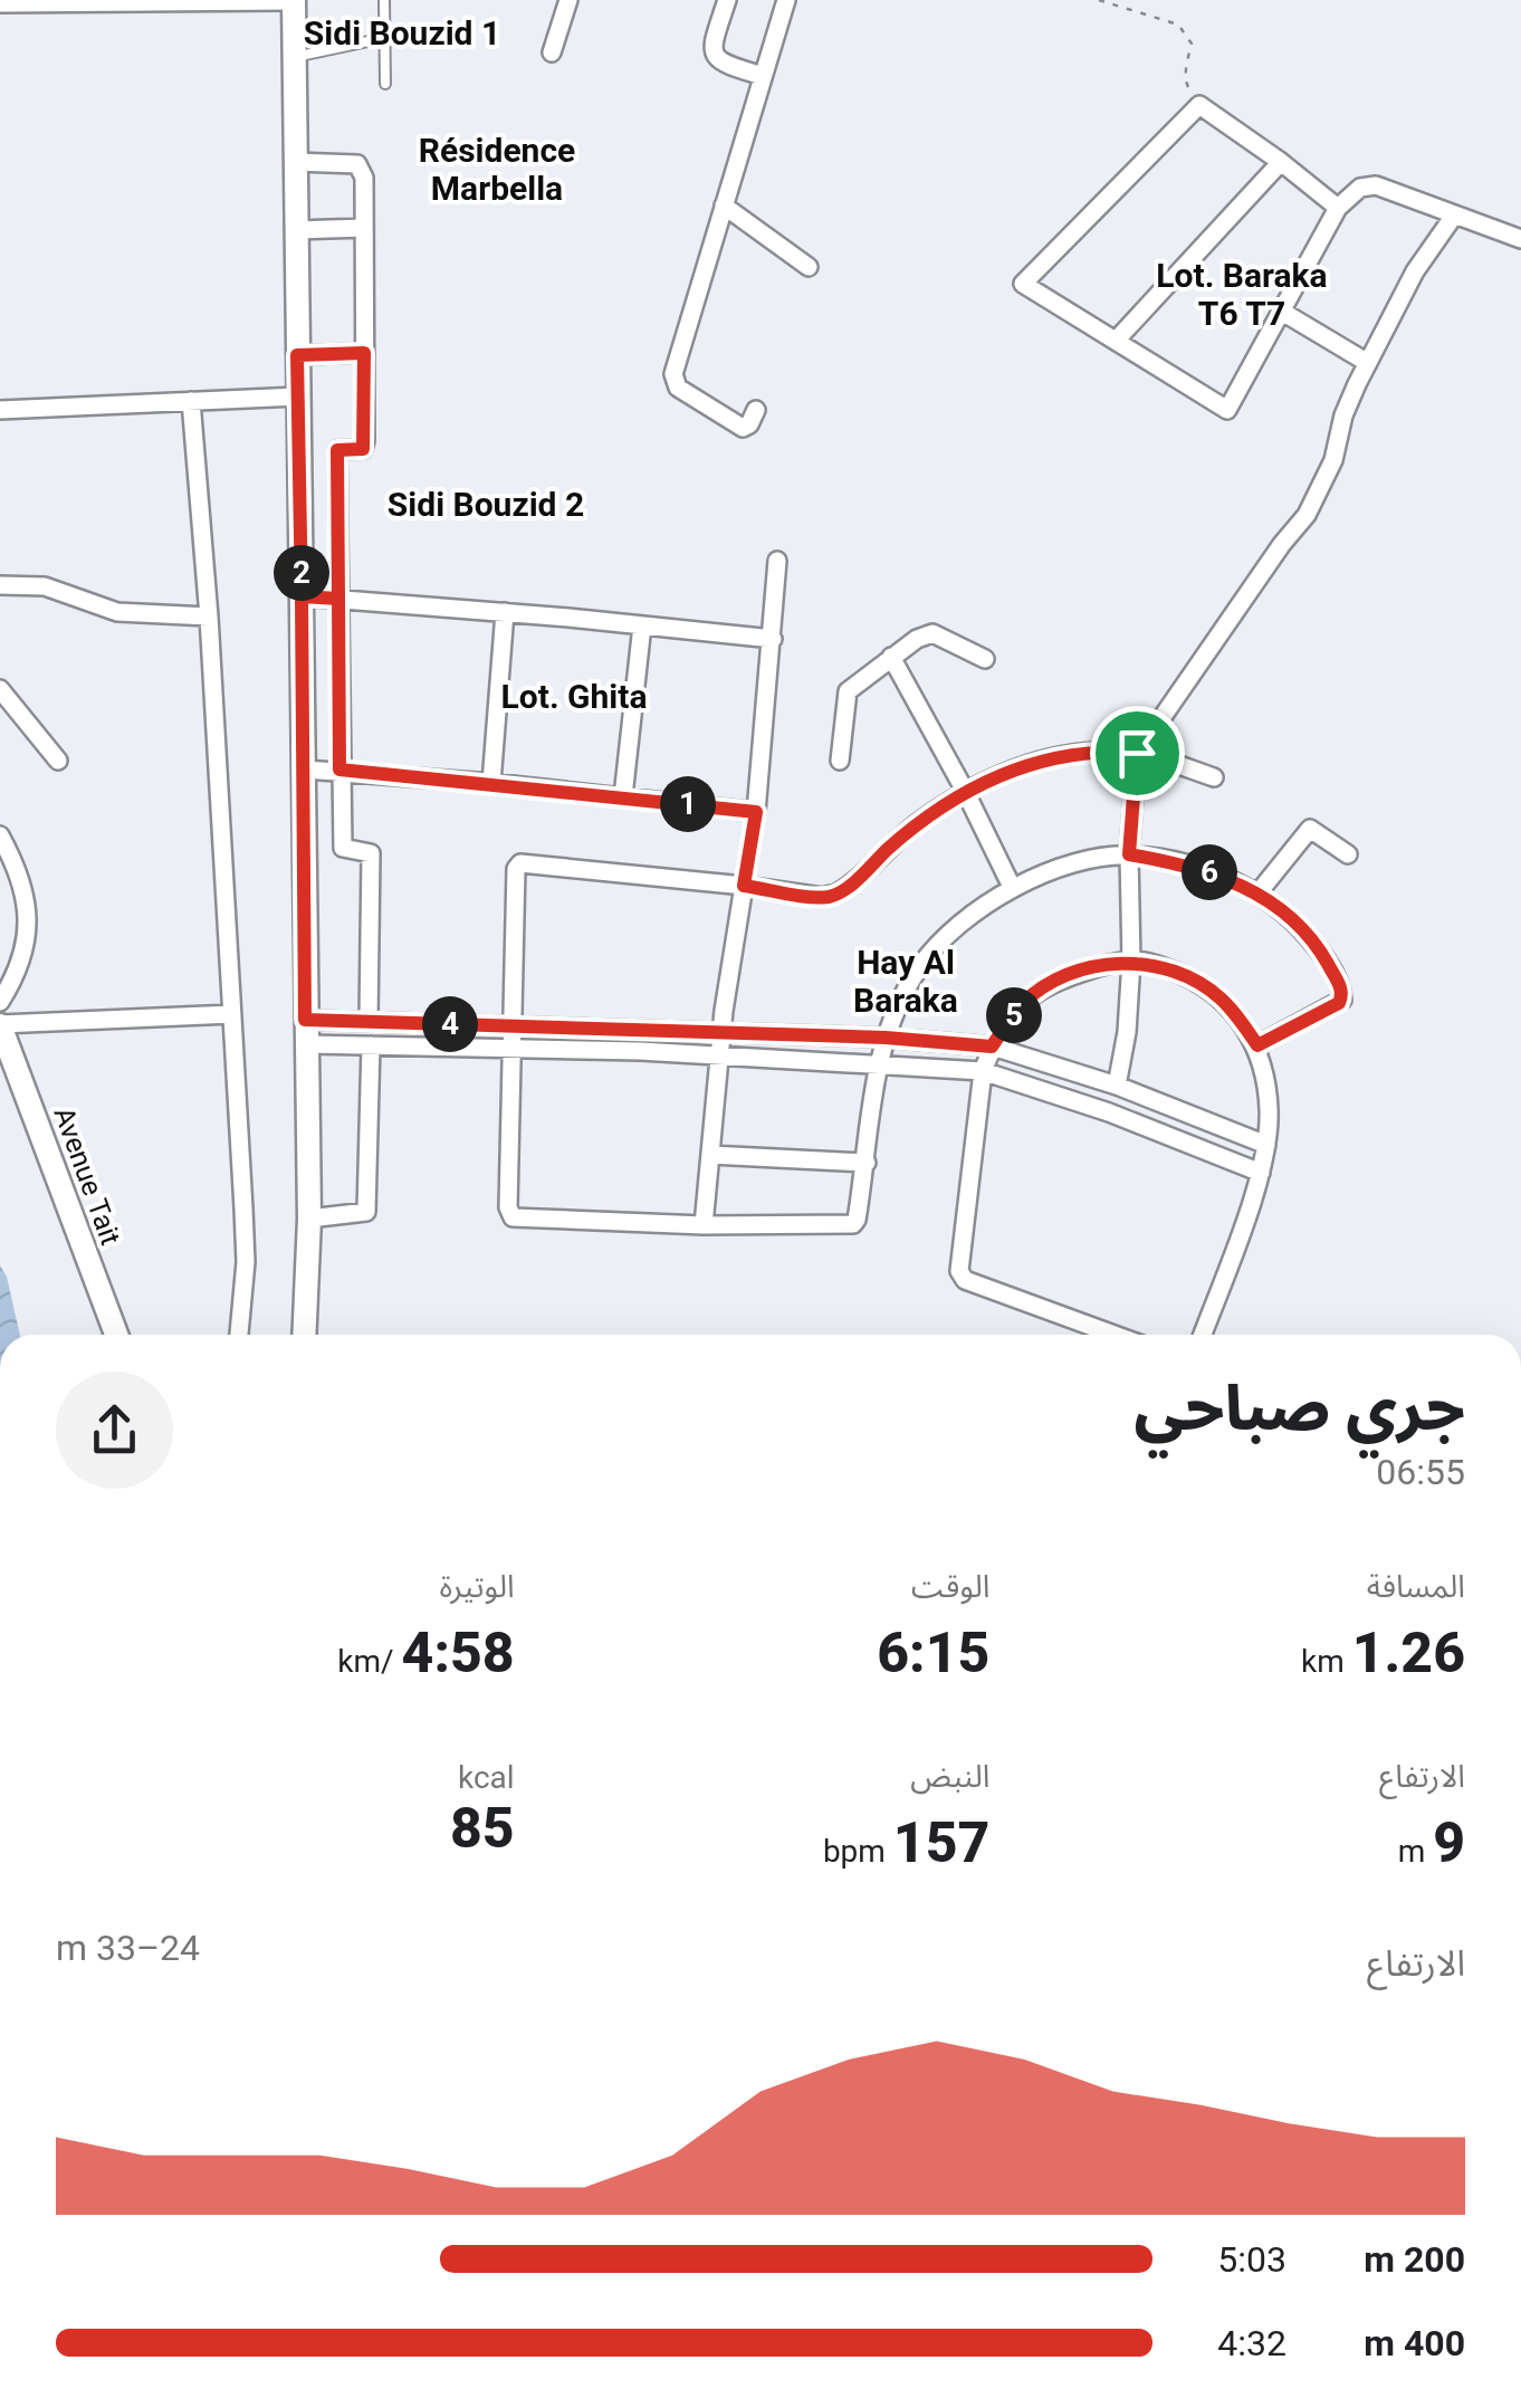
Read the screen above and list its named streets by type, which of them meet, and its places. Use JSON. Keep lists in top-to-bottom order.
{
  "streets": {
    "street": ["Avenue Tait"]
  },
  "districts": [
    "Sidi Bouzid 1",
    "Résidence Marbella",
    "Lot. Baraka T6 T7",
    "Sidi Bouzid 2",
    "Lot. Ghita",
    "Hay Al Baraka"
  ],
  "page": {
    "pins": [
      "2",
      "1",
      "6",
      "5",
      "4"
    ],
    "heading": ["جري صباحي", "06:55"],
    "stats": [
      ["المسافة", "1.26 km"],
      ["الوقت", "6:15"],
      ["الوتيرة", "4:58 /km"],
      ["الارتفاع", "9 m"],
      ["النبض", "157 bpm"],
      ["kcal", "85"]
    ],
    "chart": ["الارتفاع", "24–33 m"],
    "list": [
      {
        "name": "200 m",
        "note": "5:03"
      },
      {
        "name": "400 m",
        "note": "4:32"
      }
    ]
  }
}
